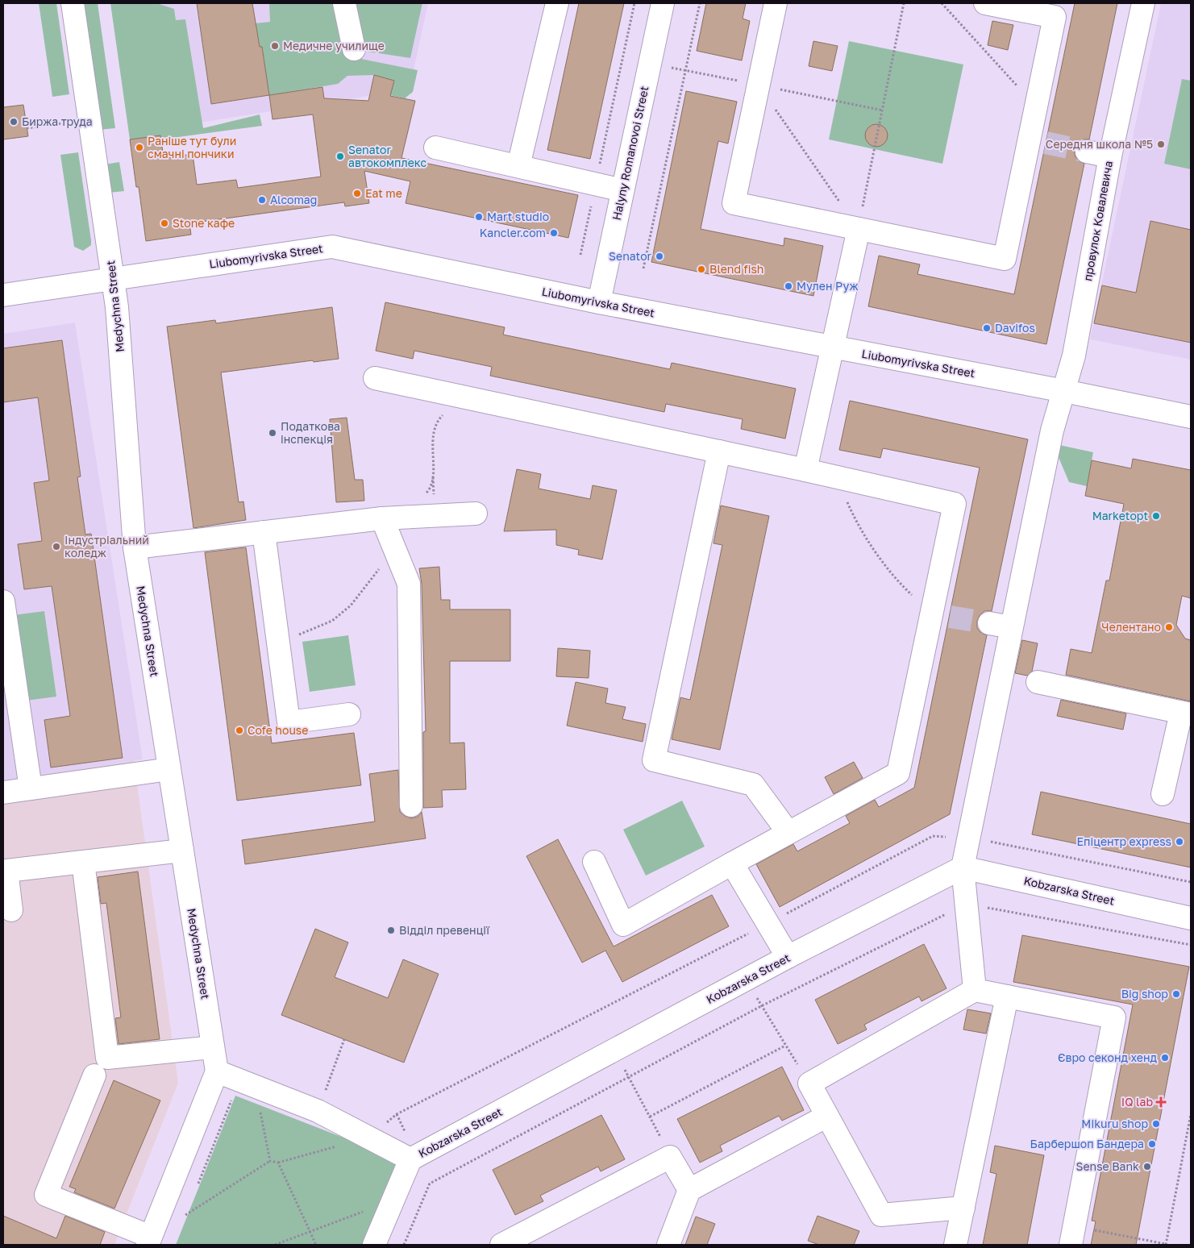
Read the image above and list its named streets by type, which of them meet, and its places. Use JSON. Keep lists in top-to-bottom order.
{
  "streets": {
    "street": [
      "Halyny Romanovoi Street",
      "провулок Ковалевича",
      "Liubomyrivska Street",
      "Medychna Street",
      "Kobzarska Street"
    ]
  },
  "crossings": [
    ["Halyny Romanovoi Street", "Liubomyrivska Street"],
    ["провулок Ковалевича", "Liubomyrivska Street"],
    ["провулок Ковалевича", "Kobzarska Street"],
    ["Liubomyrivska Street", "Medychna Street"]
  ],
  "places": {
    "other": [
      "Медичне училище",
      "Биржа труда",
      "Середня школа №5",
      "Раніше тут були смачні пончики",
      "Senator автокомплекс",
      "Eat me",
      "Alcomag",
      "Mart studio",
      "Stone кафе",
      "Kancler.com",
      "Senator",
      "Blend fish",
      "Мулен Руж",
      "Davifos",
      "Податкова інспекція",
      "Marketopt",
      "Індустріальний коледж",
      "Челентано",
      "Cofe house",
      "Епіцентр express",
      "Відділ превенції",
      "Big shop",
      "Євро секонд хенд",
      "Mikuru shop",
      "Барбершоп Бандера",
      "Sense Bank"
    ],
    "health": ["IQ lab"]
  }
}
